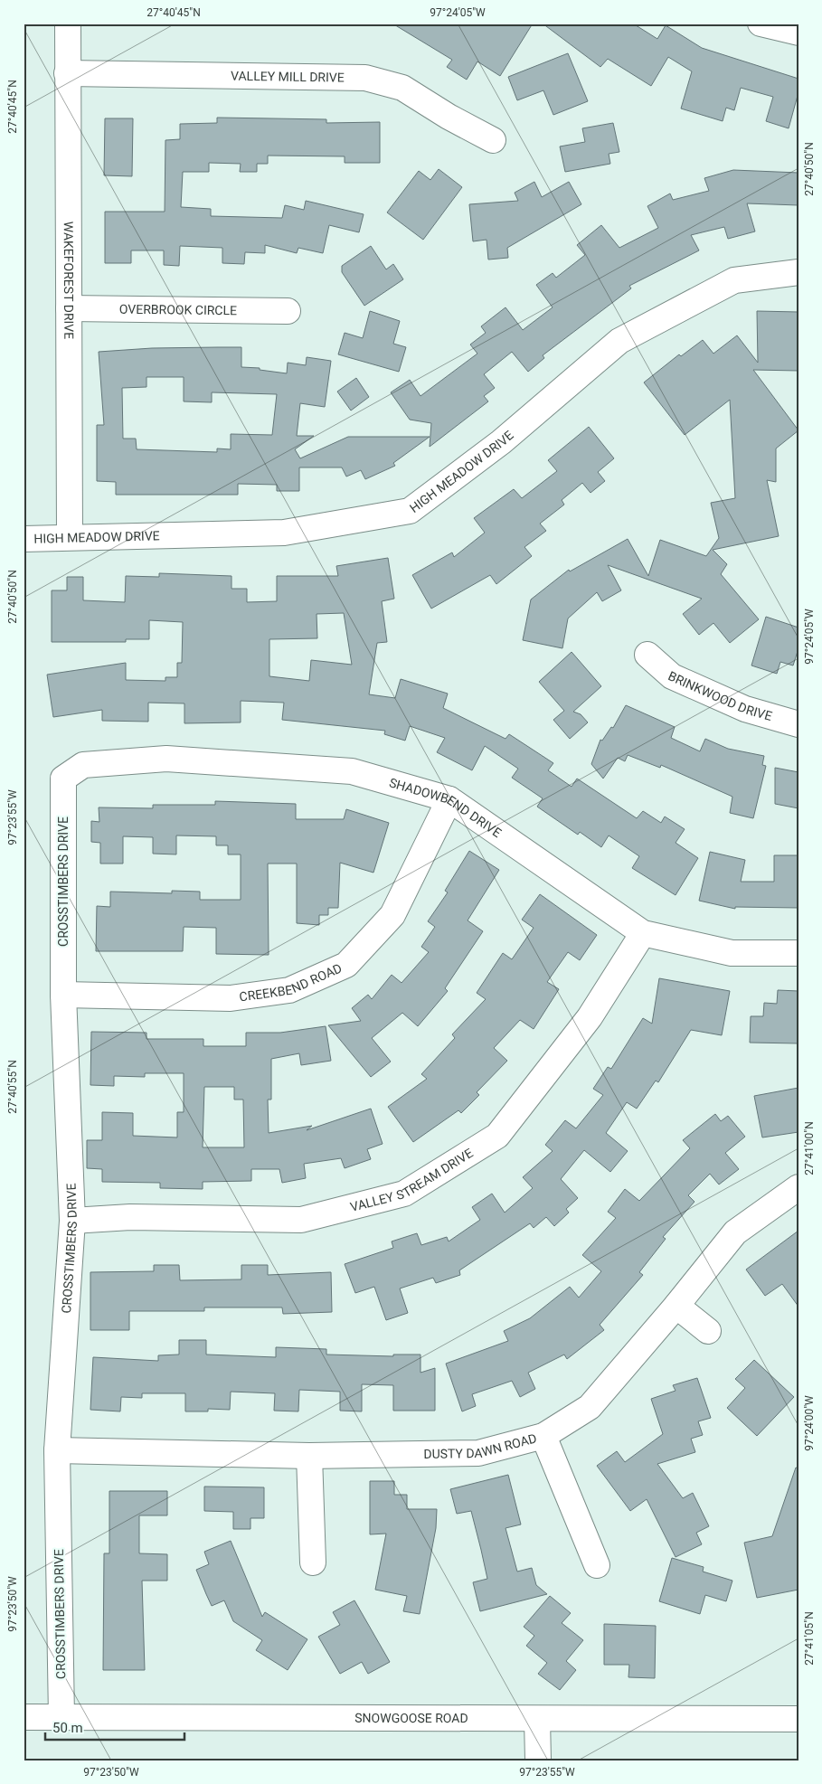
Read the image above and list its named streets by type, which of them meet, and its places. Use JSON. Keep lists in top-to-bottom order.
{
  "streets": {
    "street": [
      "VALLEY MILL DRIVE",
      "WAKEFOREST DRIVE",
      "OVERBROOK CIRCLE",
      "HIGH MEADOW DRIVE",
      "BRINKWOOD DRIVE",
      "SHADOWBEND DRIVE",
      "CROSSTIMBERS DRIVE",
      "CREEKBEND ROAD",
      "VALLEY STREAM DRIVE",
      "DUSTY DAWN ROAD",
      "SNOWGOOSE ROAD"
    ]
  },
  "crossings": [
    ["VALLEY MILL DRIVE", "WAKEFOREST DRIVE"],
    ["WAKEFOREST DRIVE", "OVERBROOK CIRCLE"],
    ["WAKEFOREST DRIVE", "HIGH MEADOW DRIVE"],
    ["SHADOWBEND DRIVE", "CROSSTIMBERS DRIVE"],
    ["SHADOWBEND DRIVE", "CREEKBEND ROAD"],
    ["SHADOWBEND DRIVE", "VALLEY STREAM DRIVE"],
    ["CROSSTIMBERS DRIVE", "CREEKBEND ROAD"],
    ["CROSSTIMBERS DRIVE", "VALLEY STREAM DRIVE"],
    ["CROSSTIMBERS DRIVE", "DUSTY DAWN ROAD"],
    ["CROSSTIMBERS DRIVE", "SNOWGOOSE ROAD"]
  ],
  "scale_bar": "50 m",
  "coordinates": [
    "27°40'45\"N",
    "97°24'05\"W",
    "27°40'50\"N",
    "97°23'55\"W",
    "27°40'55\"N",
    "27°41'00\"N",
    "97°24'00\"W",
    "97°23'50\"W",
    "27°41'05\"N"
  ]
}
